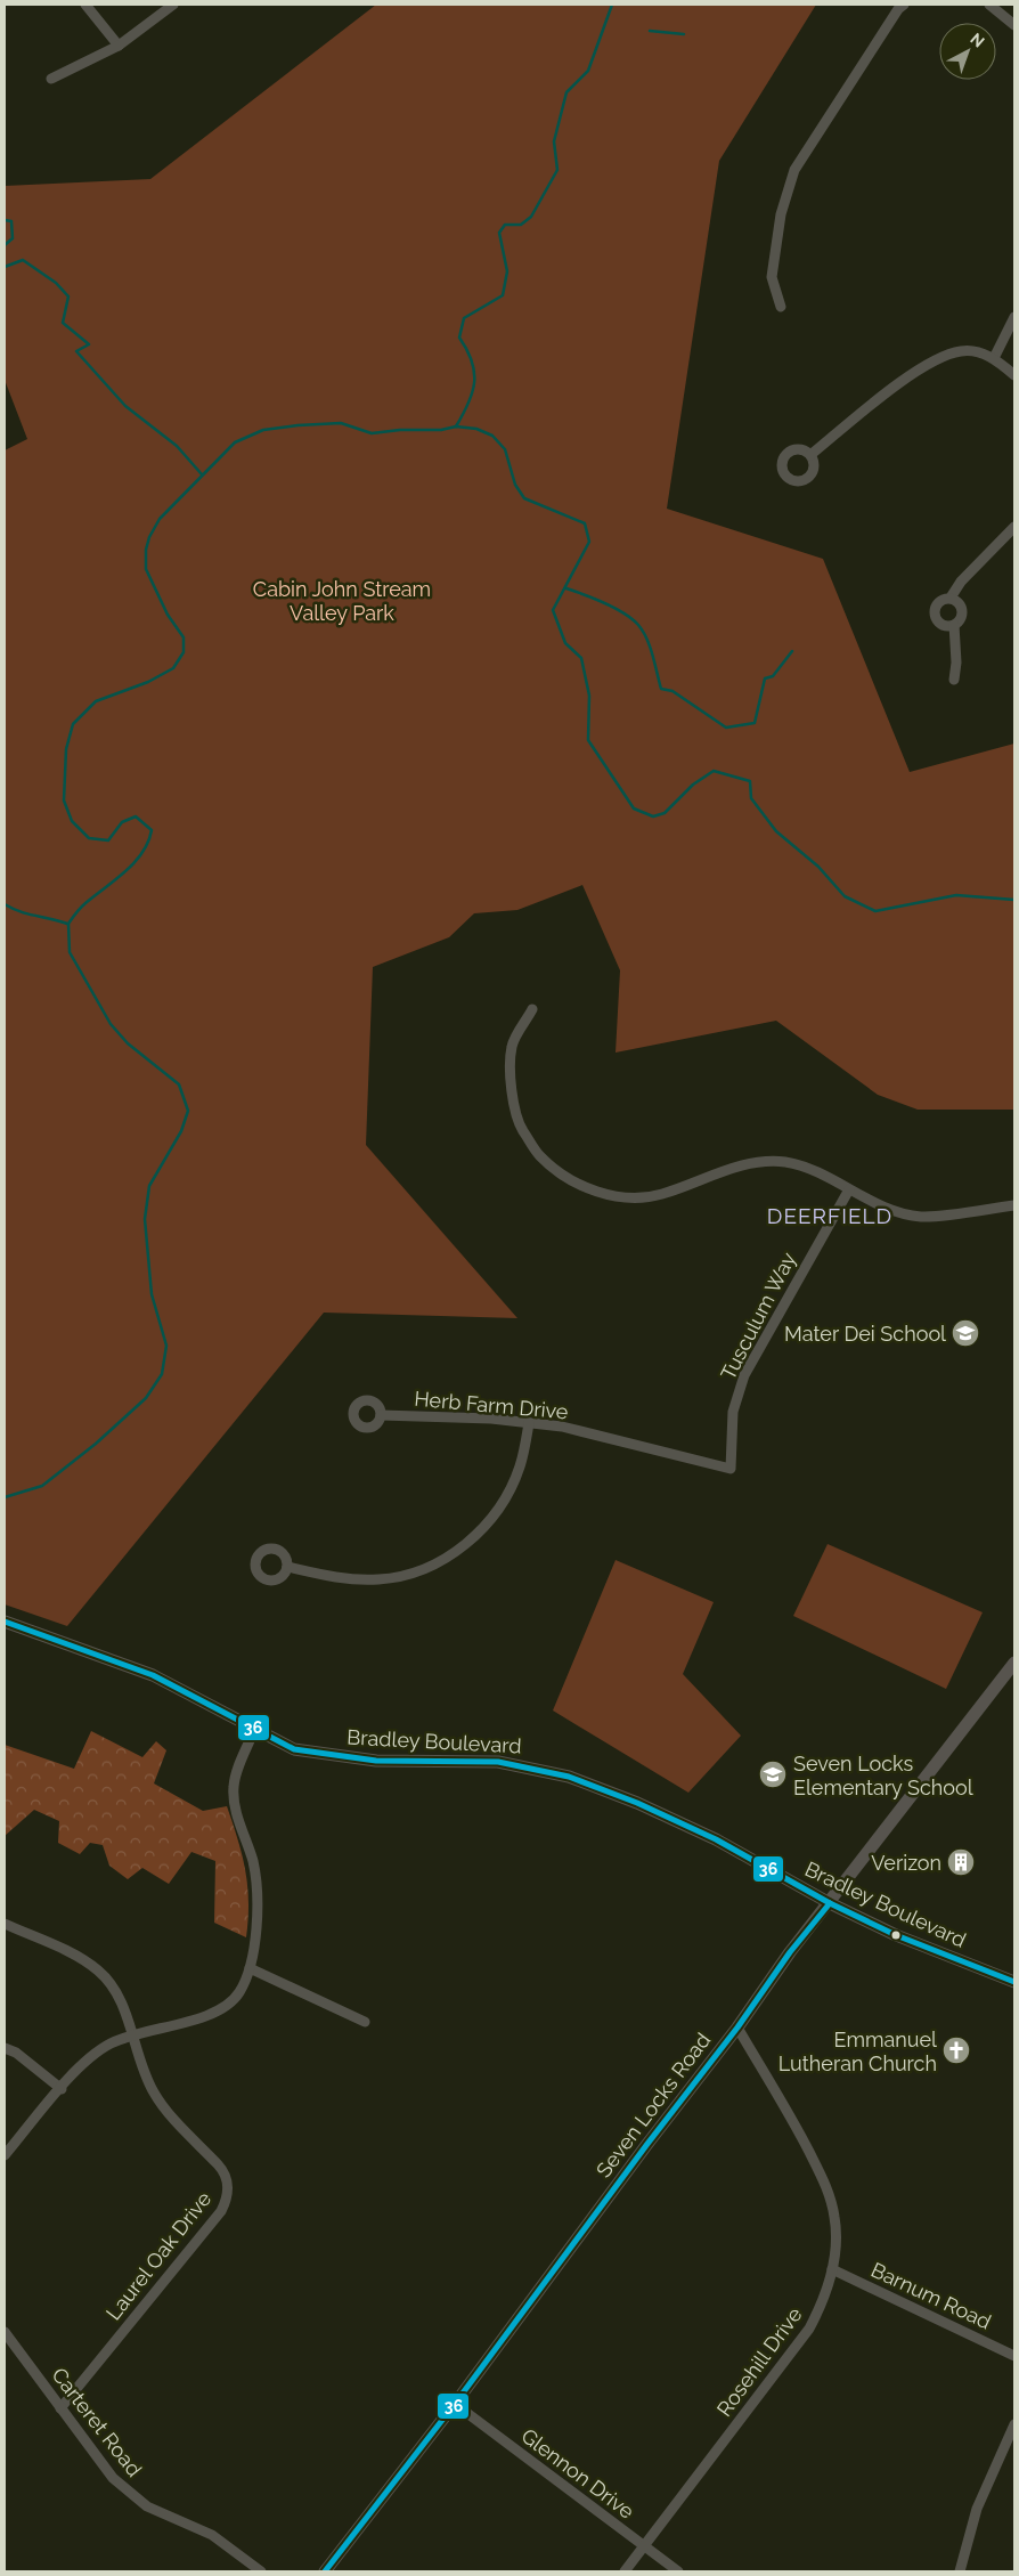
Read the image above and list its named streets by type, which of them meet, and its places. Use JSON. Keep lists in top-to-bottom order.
{
  "streets": {
    "main road": ["Bradley Boulevard", "Seven Locks Road"],
    "street": [
      "Tusculum Way",
      "Herb Farm Drive",
      "Laurel Oak Drive",
      "Barnum Road",
      "Rosehill Drive",
      "Carteret Road",
      "Glennon Drive"
    ]
  },
  "crossings": [
    ["Tusculum Way", "Herb Farm Drive"],
    ["Bradley Boulevard", "Seven Locks Road"],
    ["Seven Locks Road", "Rosehill Drive"],
    ["Seven Locks Road", "Glennon Drive"],
    ["Laurel Oak Drive", "Carteret Road"],
    ["Barnum Road", "Rosehill Drive"],
    ["Rosehill Drive", "Glennon Drive"]
  ],
  "districts": ["DEERFIELD"],
  "parks": ["Cabin John Stream Valley Park"],
  "places": {
    "school or university": ["Mater Dei School", "Seven Locks Elementary School"],
    "building": ["Verizon"],
    "church": ["Emmanuel Lutheran Church"]
  },
  "lines": ["transit line 36"],
  "north": "top right"
}
